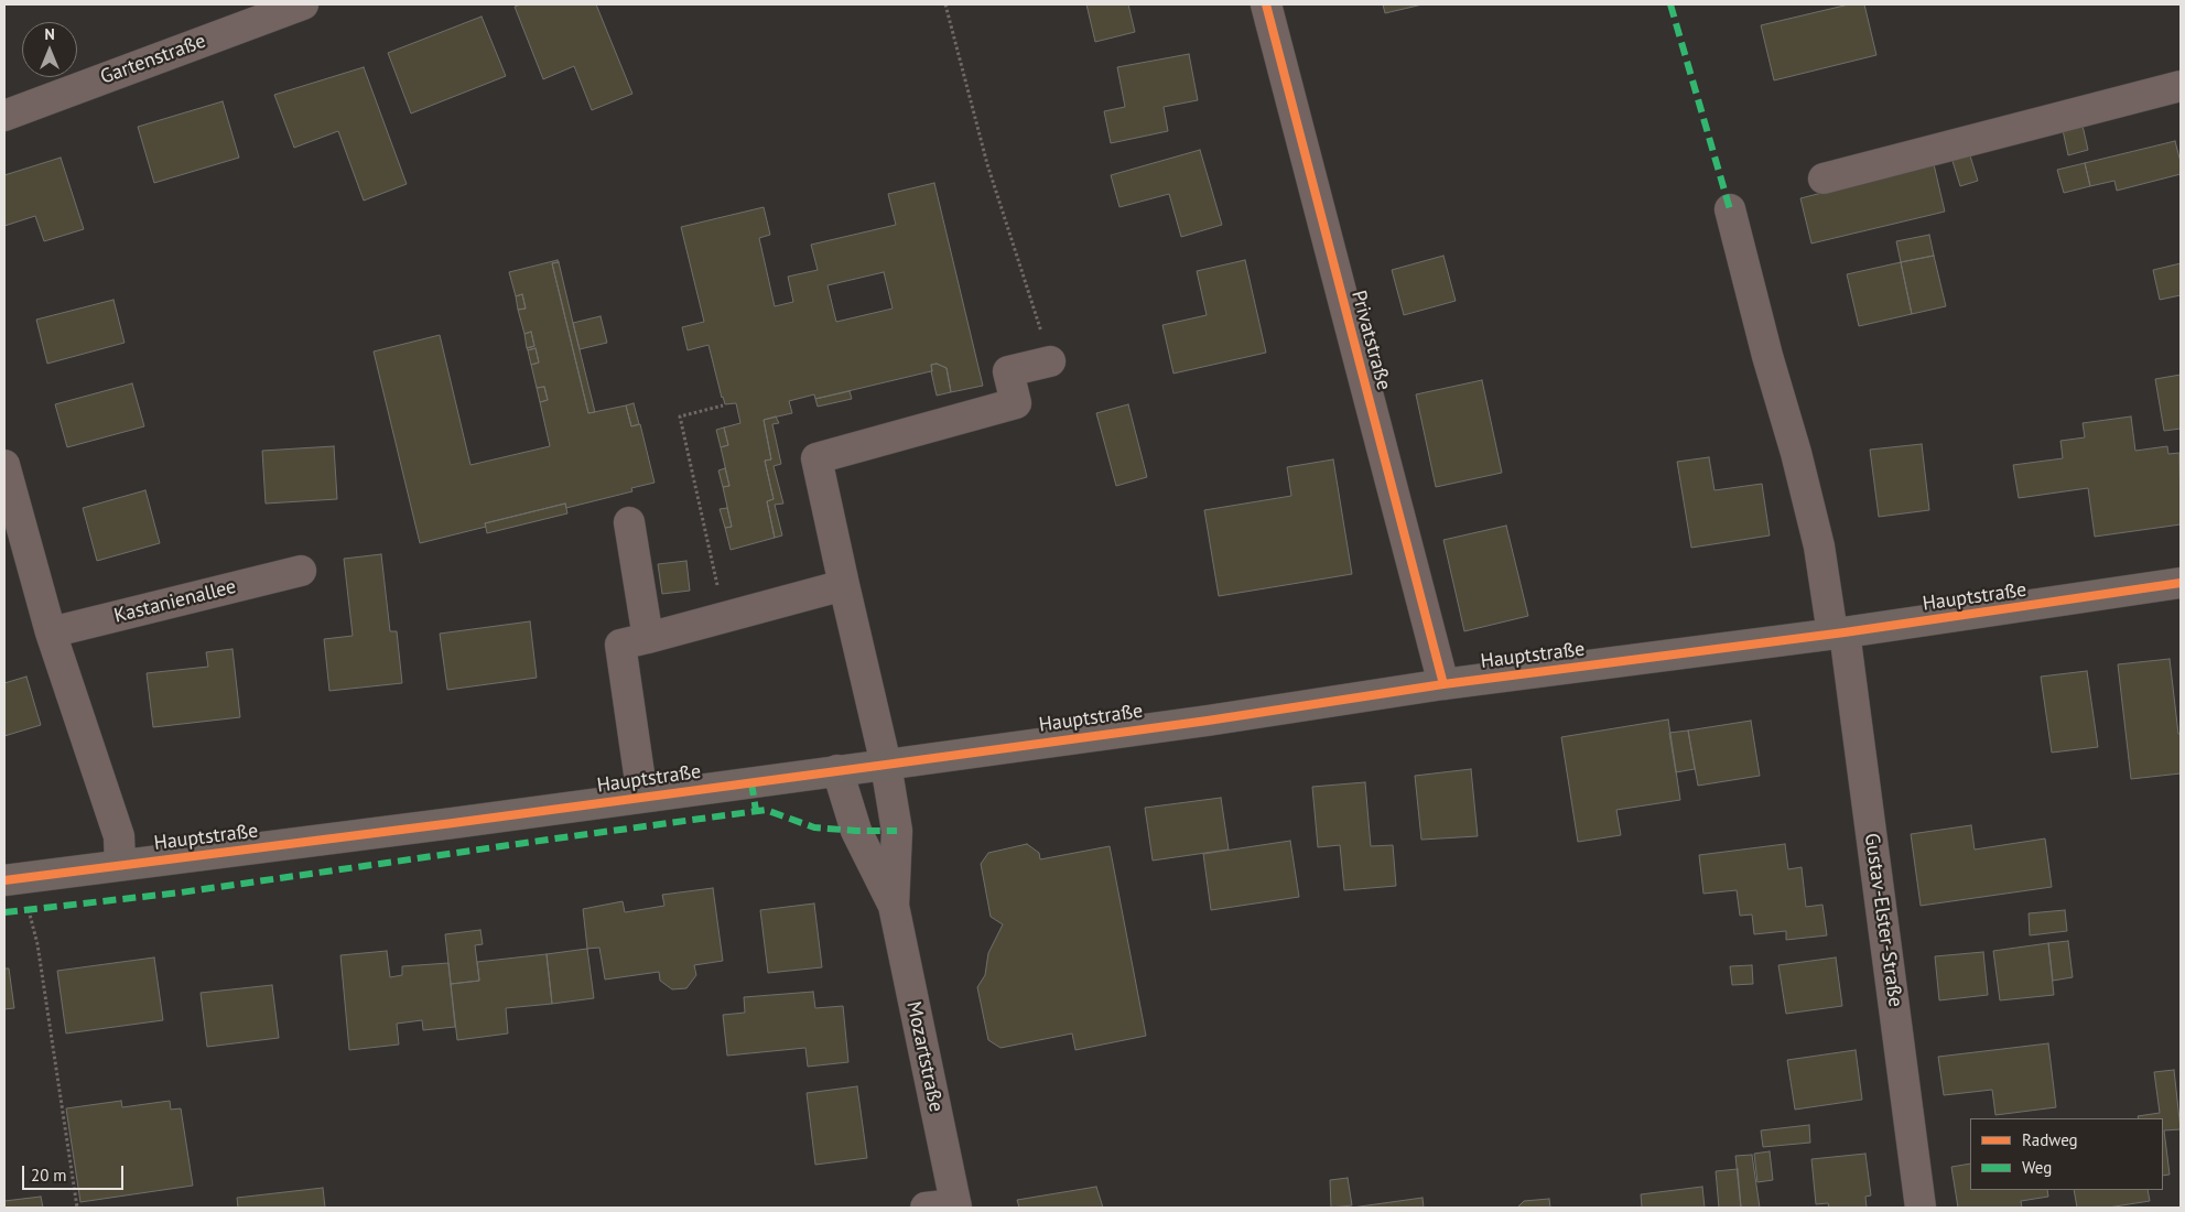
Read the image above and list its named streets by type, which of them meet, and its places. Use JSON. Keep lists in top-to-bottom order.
{
  "streets": {
    "main road": ["Hauptstraße"],
    "street": [
      "Gartenstraße",
      "Privatstraße",
      "Kastanienallee",
      "Gustav-Elster-Straße",
      "Mozartstraße"
    ]
  },
  "crossings": [
    ["Privatstraße", "Hauptstraße"],
    ["Hauptstraße", "Gustav-Elster-Straße"],
    ["Hauptstraße", "Mozartstraße"]
  ],
  "legend": ["Radweg", "Weg"],
  "scale_bar": "20 m",
  "north": "top"
}
